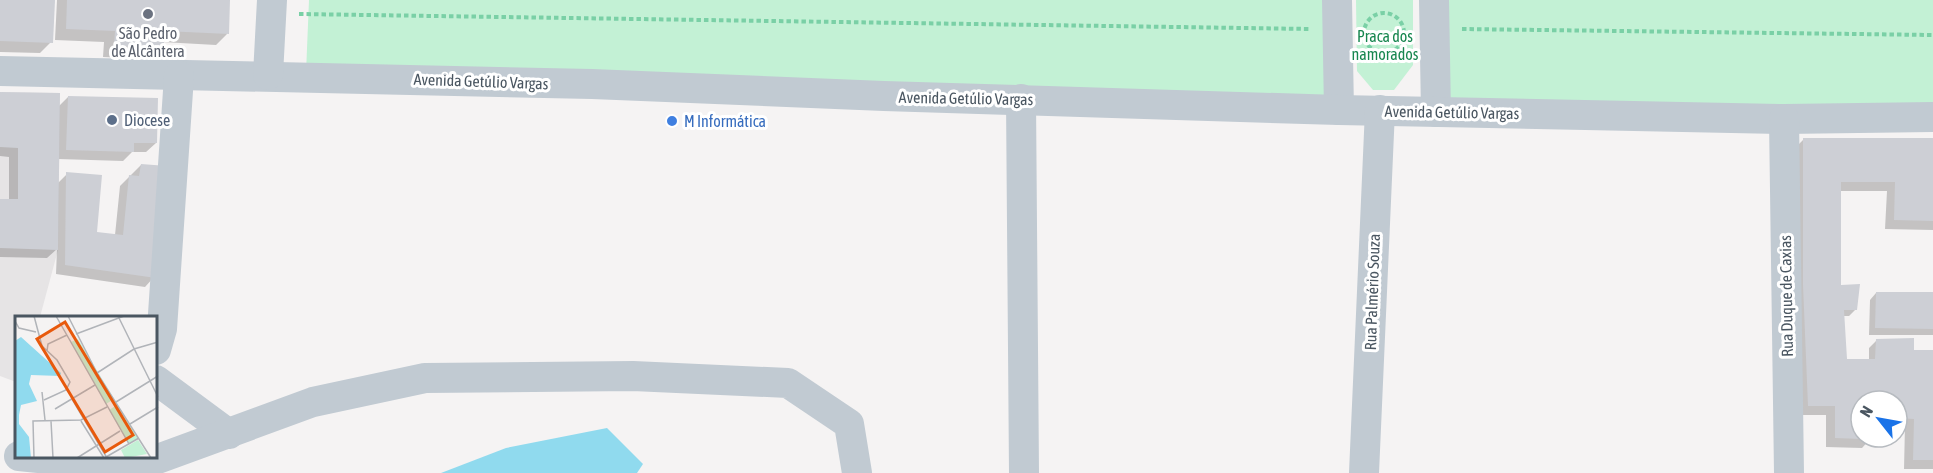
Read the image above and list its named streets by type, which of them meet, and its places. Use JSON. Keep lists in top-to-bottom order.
{
  "streets": {
    "street": ["Avenida Getúlio Vargas", "Rua Palmério Souza", "Rua Duque de Caxias"]
  },
  "crossings": [
    ["Avenida Getúlio Vargas", "Rua Palmério Souza"],
    ["Avenida Getúlio Vargas", "Rua Duque de Caxias"]
  ],
  "parks": ["Praca dos namorados"],
  "places": ["São Pedro de Alcântera", "Diocese", "M Informática"],
  "north": "top left"
}
